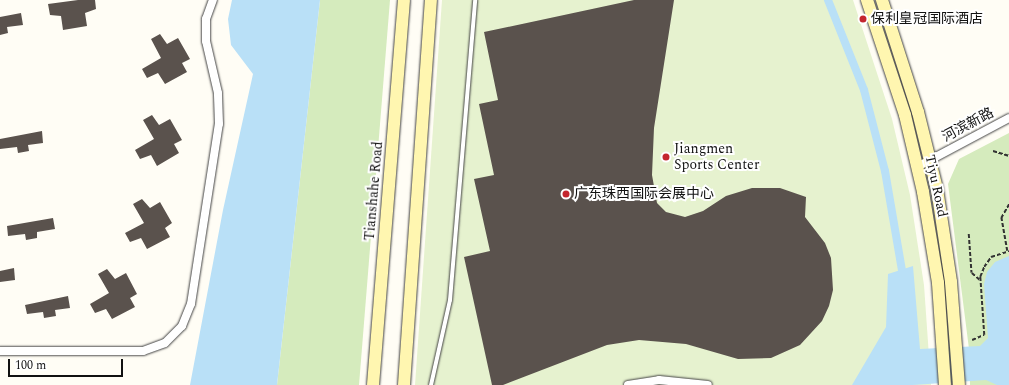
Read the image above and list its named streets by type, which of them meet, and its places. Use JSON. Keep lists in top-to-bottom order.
{
  "streets": {
    "main road": ["Tiyu Road", "Tianshahe Road"],
    "street": ["河滨新路"]
  },
  "crossings": [
    ["河滨新路", "Tiyu Road"]
  ],
  "places": ["保利皇冠国际酒店", "Jiangmen Sports Center", "广东珠西国际会展中心"],
  "scale_bar": "100 m"
}
